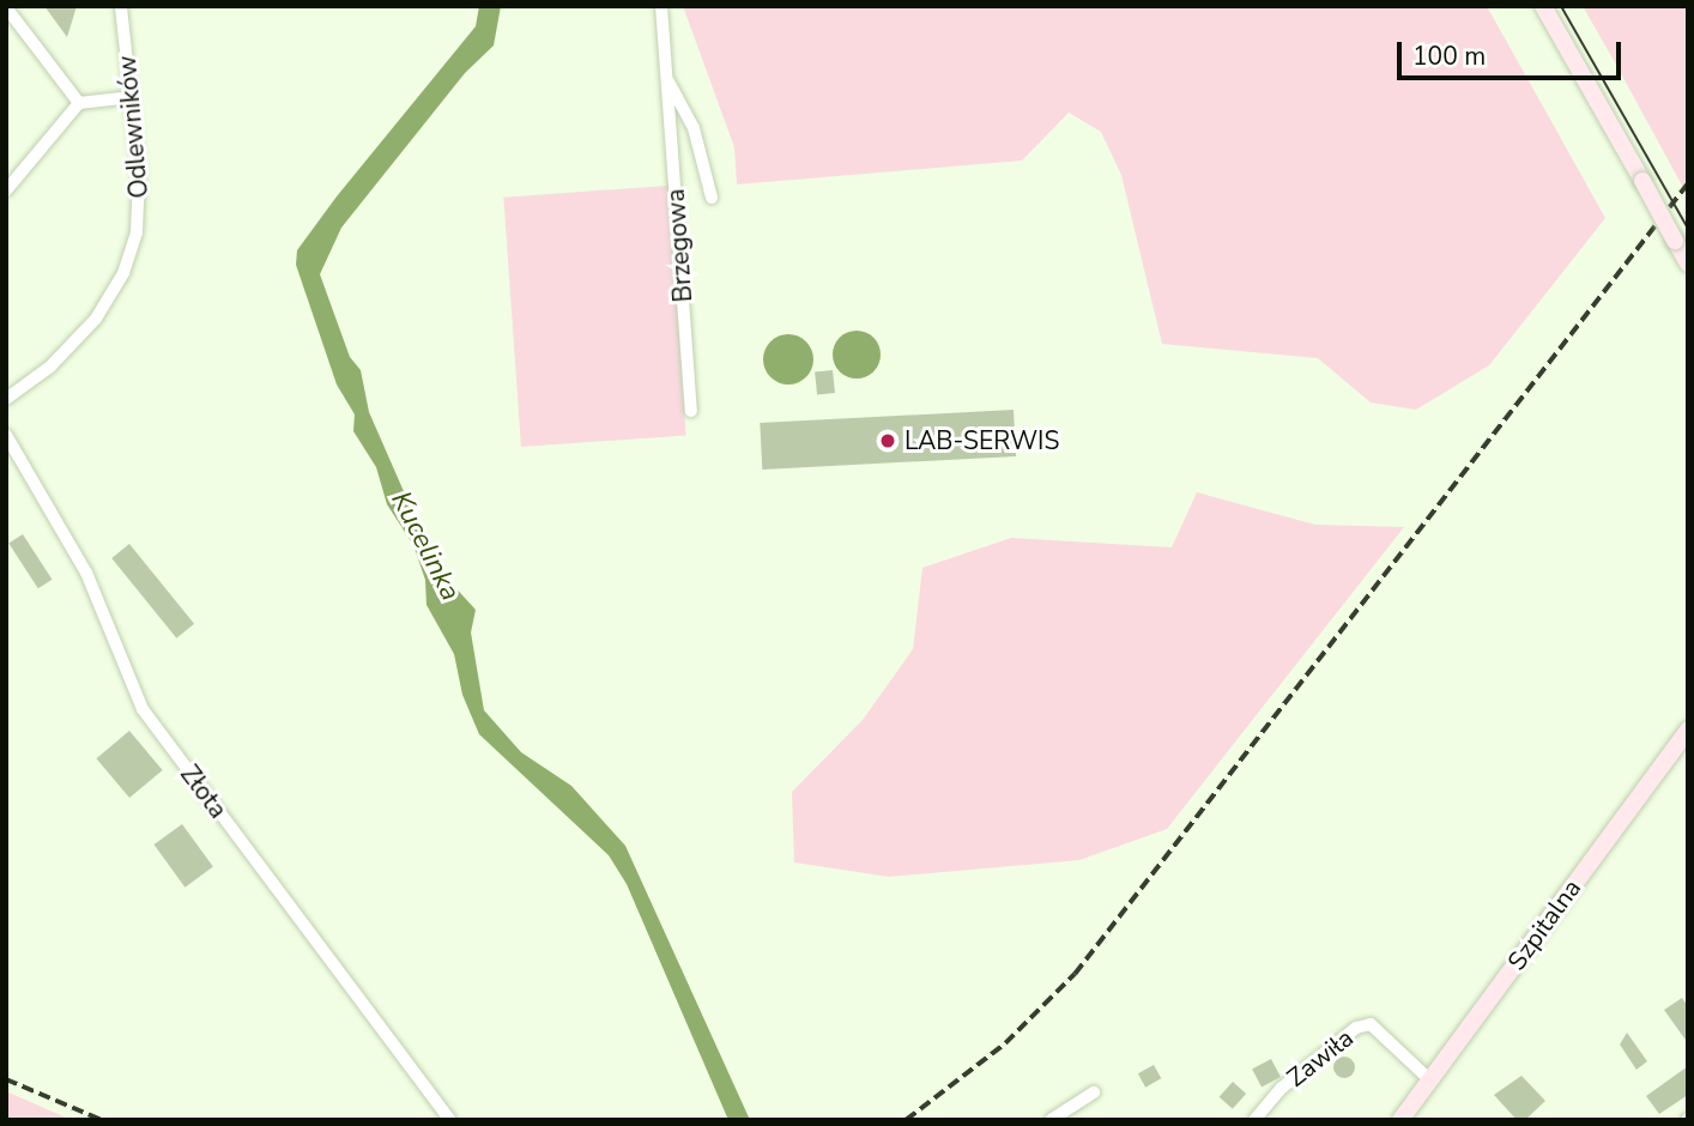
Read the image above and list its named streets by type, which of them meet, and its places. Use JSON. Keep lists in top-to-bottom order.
{
  "streets": {
    "street": [
      "Odlewników",
      "Brzegowa",
      "Złota",
      "Szpitalna",
      "Zawiła"
    ]
  },
  "crossings": [
    ["Szpitalna", "Zawiła"]
  ],
  "water": ["Kucelinka"],
  "places": ["LAB-SERWIS"],
  "scale_bar": "100 m"
}
